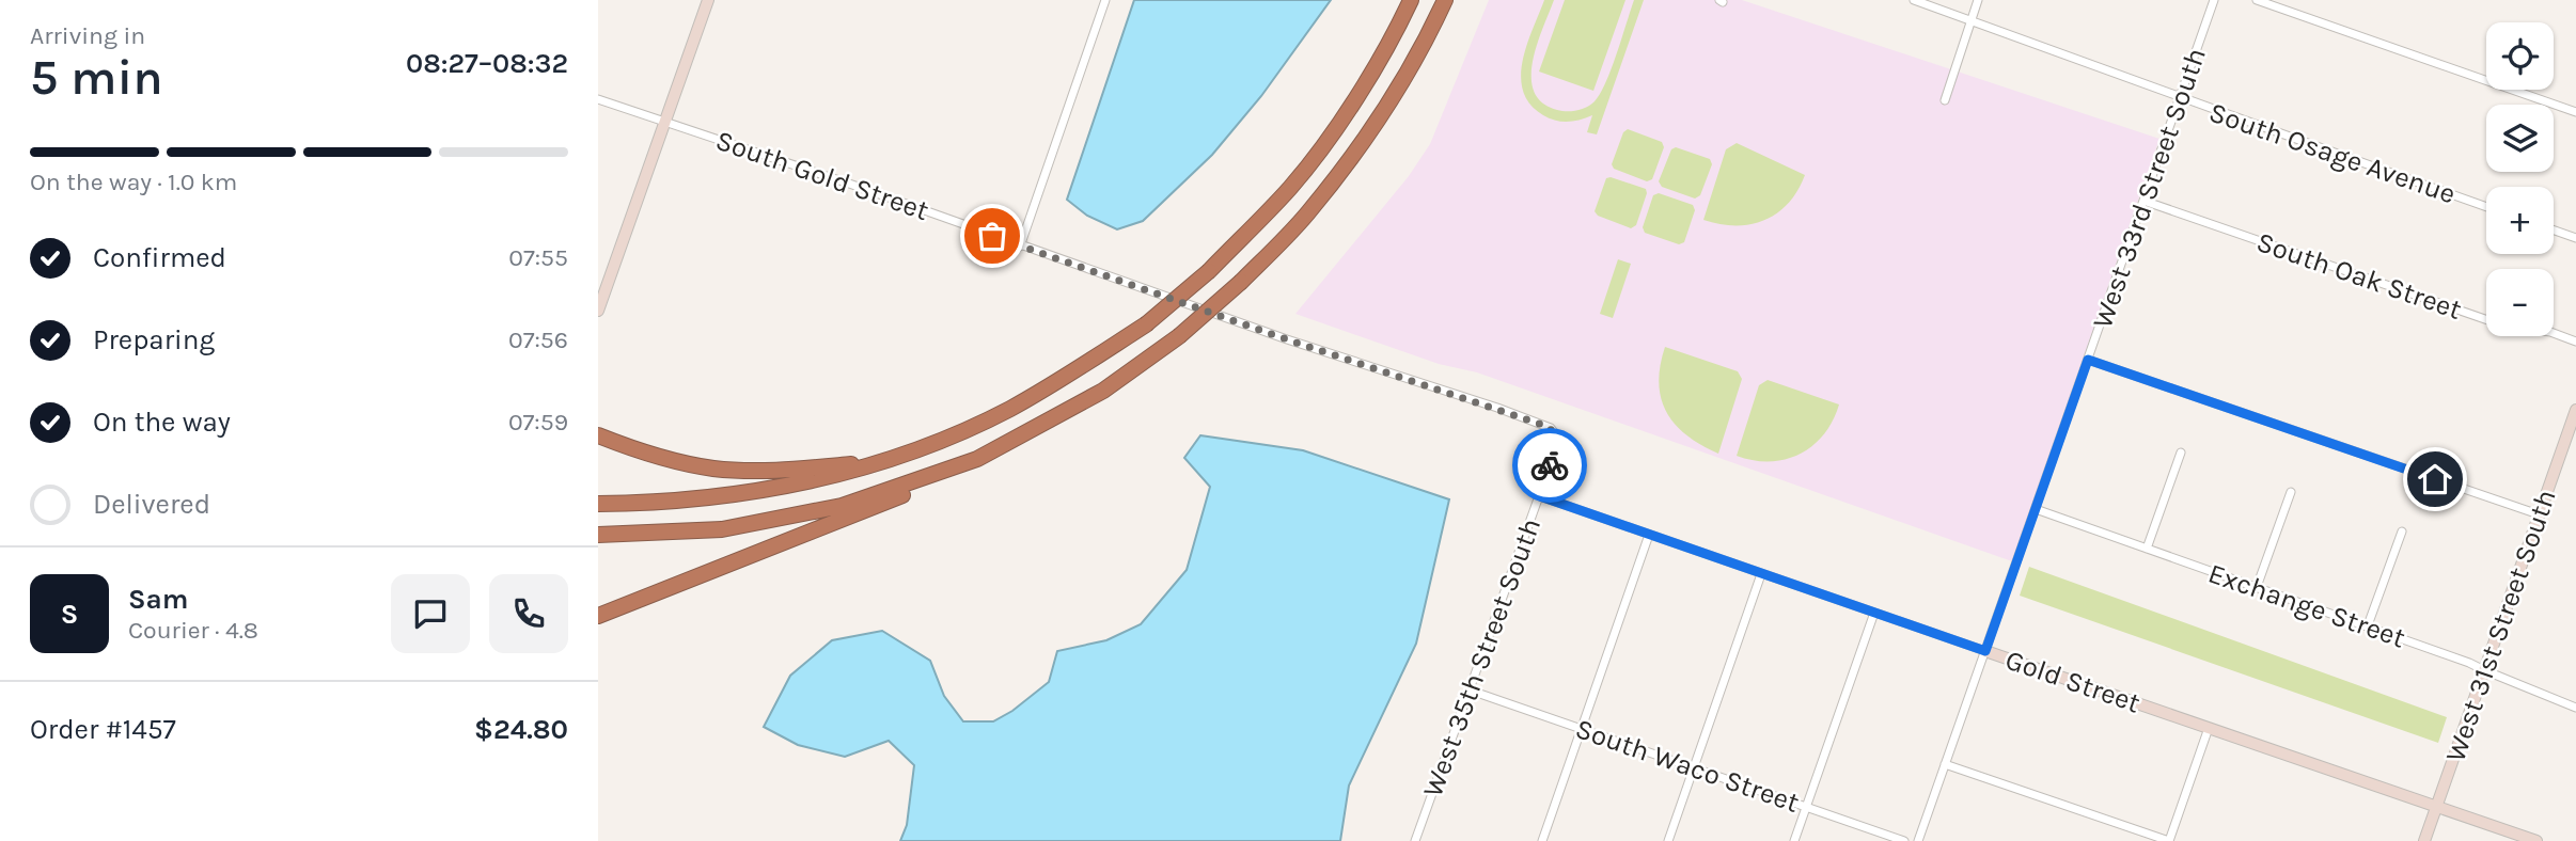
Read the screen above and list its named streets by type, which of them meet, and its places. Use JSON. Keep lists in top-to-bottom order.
{
  "streets": {
    "street": [
      "South Osage Avenue",
      "South Gold Street",
      "West 33rd Street South",
      "South Oak Street",
      "Exchange Street",
      "West 31st Street South",
      "West 35th Street South",
      "Gold Street",
      "South Waco Street"
    ]
  },
  "crossings": [
    ["South Osage Avenue", "West 33rd Street South"],
    ["South Gold Street", "West 35th Street South"],
    ["West 33rd Street South", "South Oak Street"],
    ["West 33rd Street South", "Exchange Street"],
    ["West 33rd Street South", "Gold Street"],
    ["Exchange Street", "West 31st Street South"],
    ["West 31st Street South", "Gold Street"],
    ["West 35th Street South", "Gold Street"],
    ["West 35th Street South", "South Waco Street"]
  ],
  "page": {
    "heading": ["5 min", "Arriving in", "08:27–08:32"],
    "panel": [
      "Sam",
      "Courier · 4.8",
      "Order #1457",
      "$24.80"
    ],
    "map_buttons": ["+", "−"],
    "bar": "On the way · 1.0 km",
    "list": [
      ["Confirmed", "07:55"],
      ["Preparing", "07:56"],
      ["On the way", "07:59"],
      "Delivered"
    ],
    "round": "S"
  }
}
